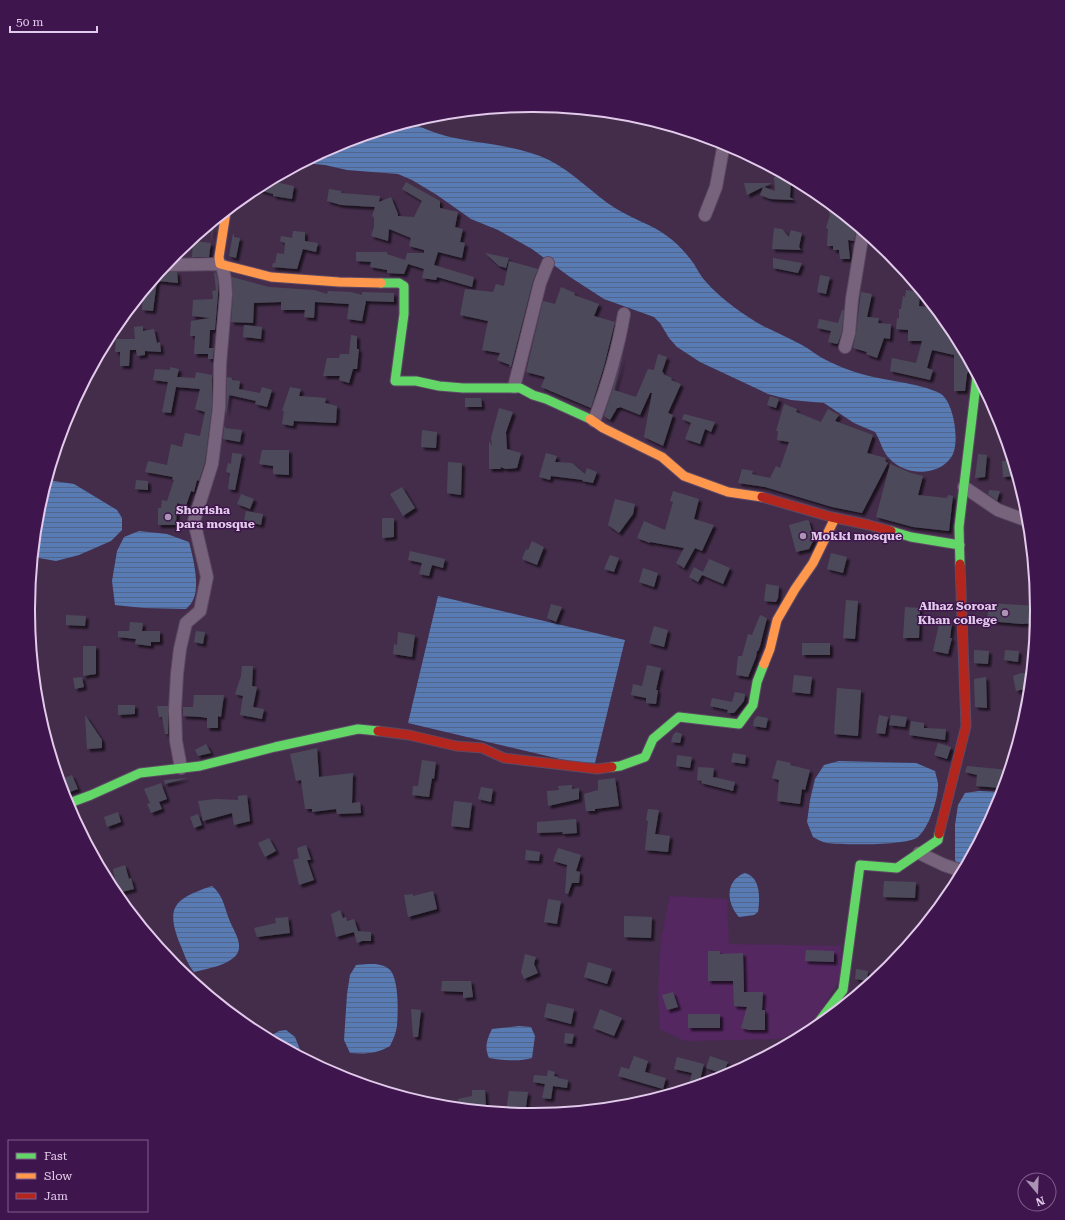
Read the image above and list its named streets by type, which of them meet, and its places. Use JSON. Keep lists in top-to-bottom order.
{
  "places": ["Shorisha para mosque", "Mokki mosque", "Alhaz Soroar Khan college"],
  "legend": ["Fast", "Slow", "Jam"],
  "scale_bar": "50 m",
  "north": "bottom"
}
